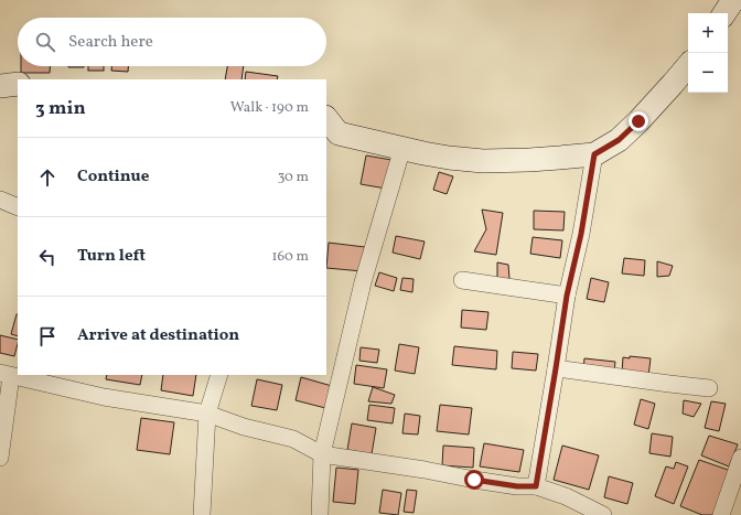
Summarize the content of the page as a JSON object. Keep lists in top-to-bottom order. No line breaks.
{"page":{"map_buttons":["+","−"],"search":"Search here","heading":["3 min","Walk · 190 m"],"list":[["Continue","30 m"],["Turn left","160 m"],"Arrive at destination"]}}
